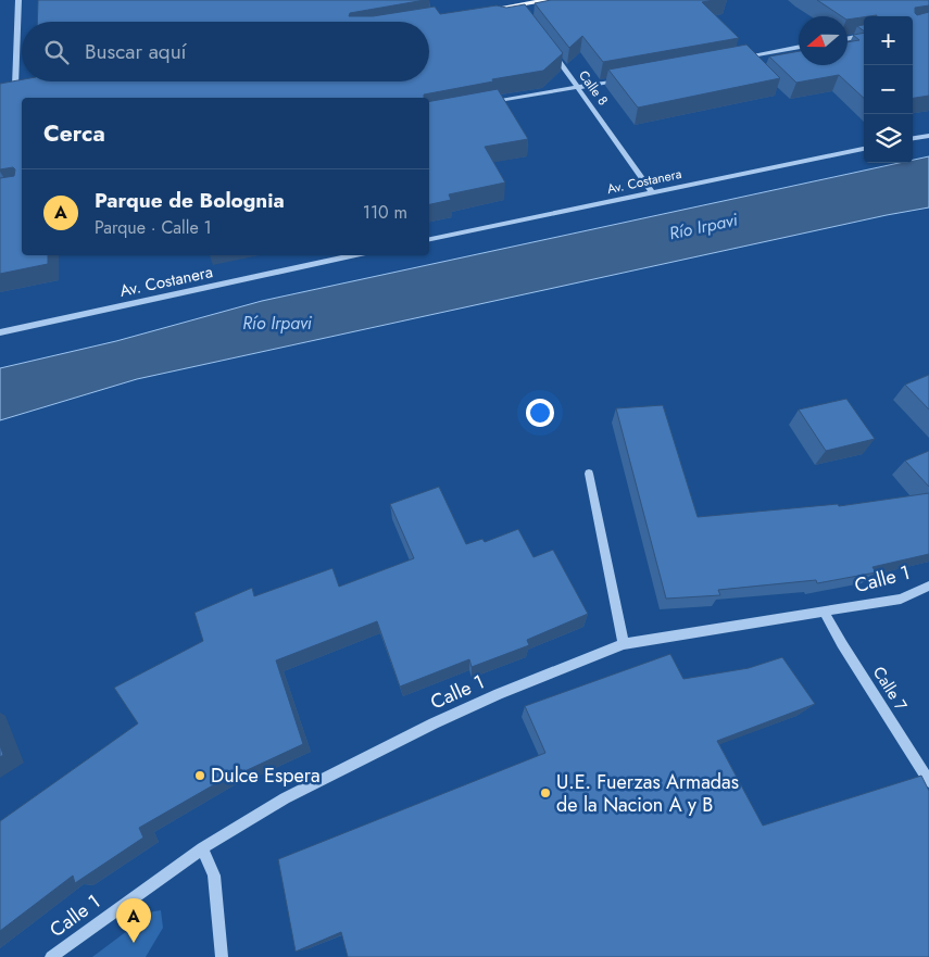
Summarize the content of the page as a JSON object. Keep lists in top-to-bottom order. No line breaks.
{"streets":{"street":["Calle 8","Av. Costanera","Calle 1","Calle 7"]},"crossings":[["Calle 8","Av. Costanera"],["Calle 1","Calle 7"]],"water":["Río Irpavi"],"places":["Dulce Espera","U.E. Fuerzas Armadas de la Nacion A y B"],"north":"left","page":{"map_buttons":["+","−"],"search":"Buscar aquí","heading":"Cerca","list":[{"mark":"A","name":"Parque de Bolognia","note":"Parque · Calle 1","value":"110 m"}],"pins":"A"}}
